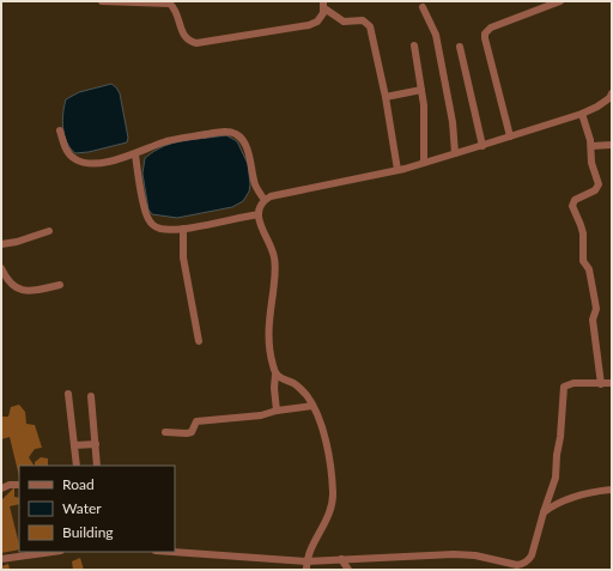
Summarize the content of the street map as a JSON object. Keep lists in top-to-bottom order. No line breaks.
{"legend":["Road","Water","Building"]}
